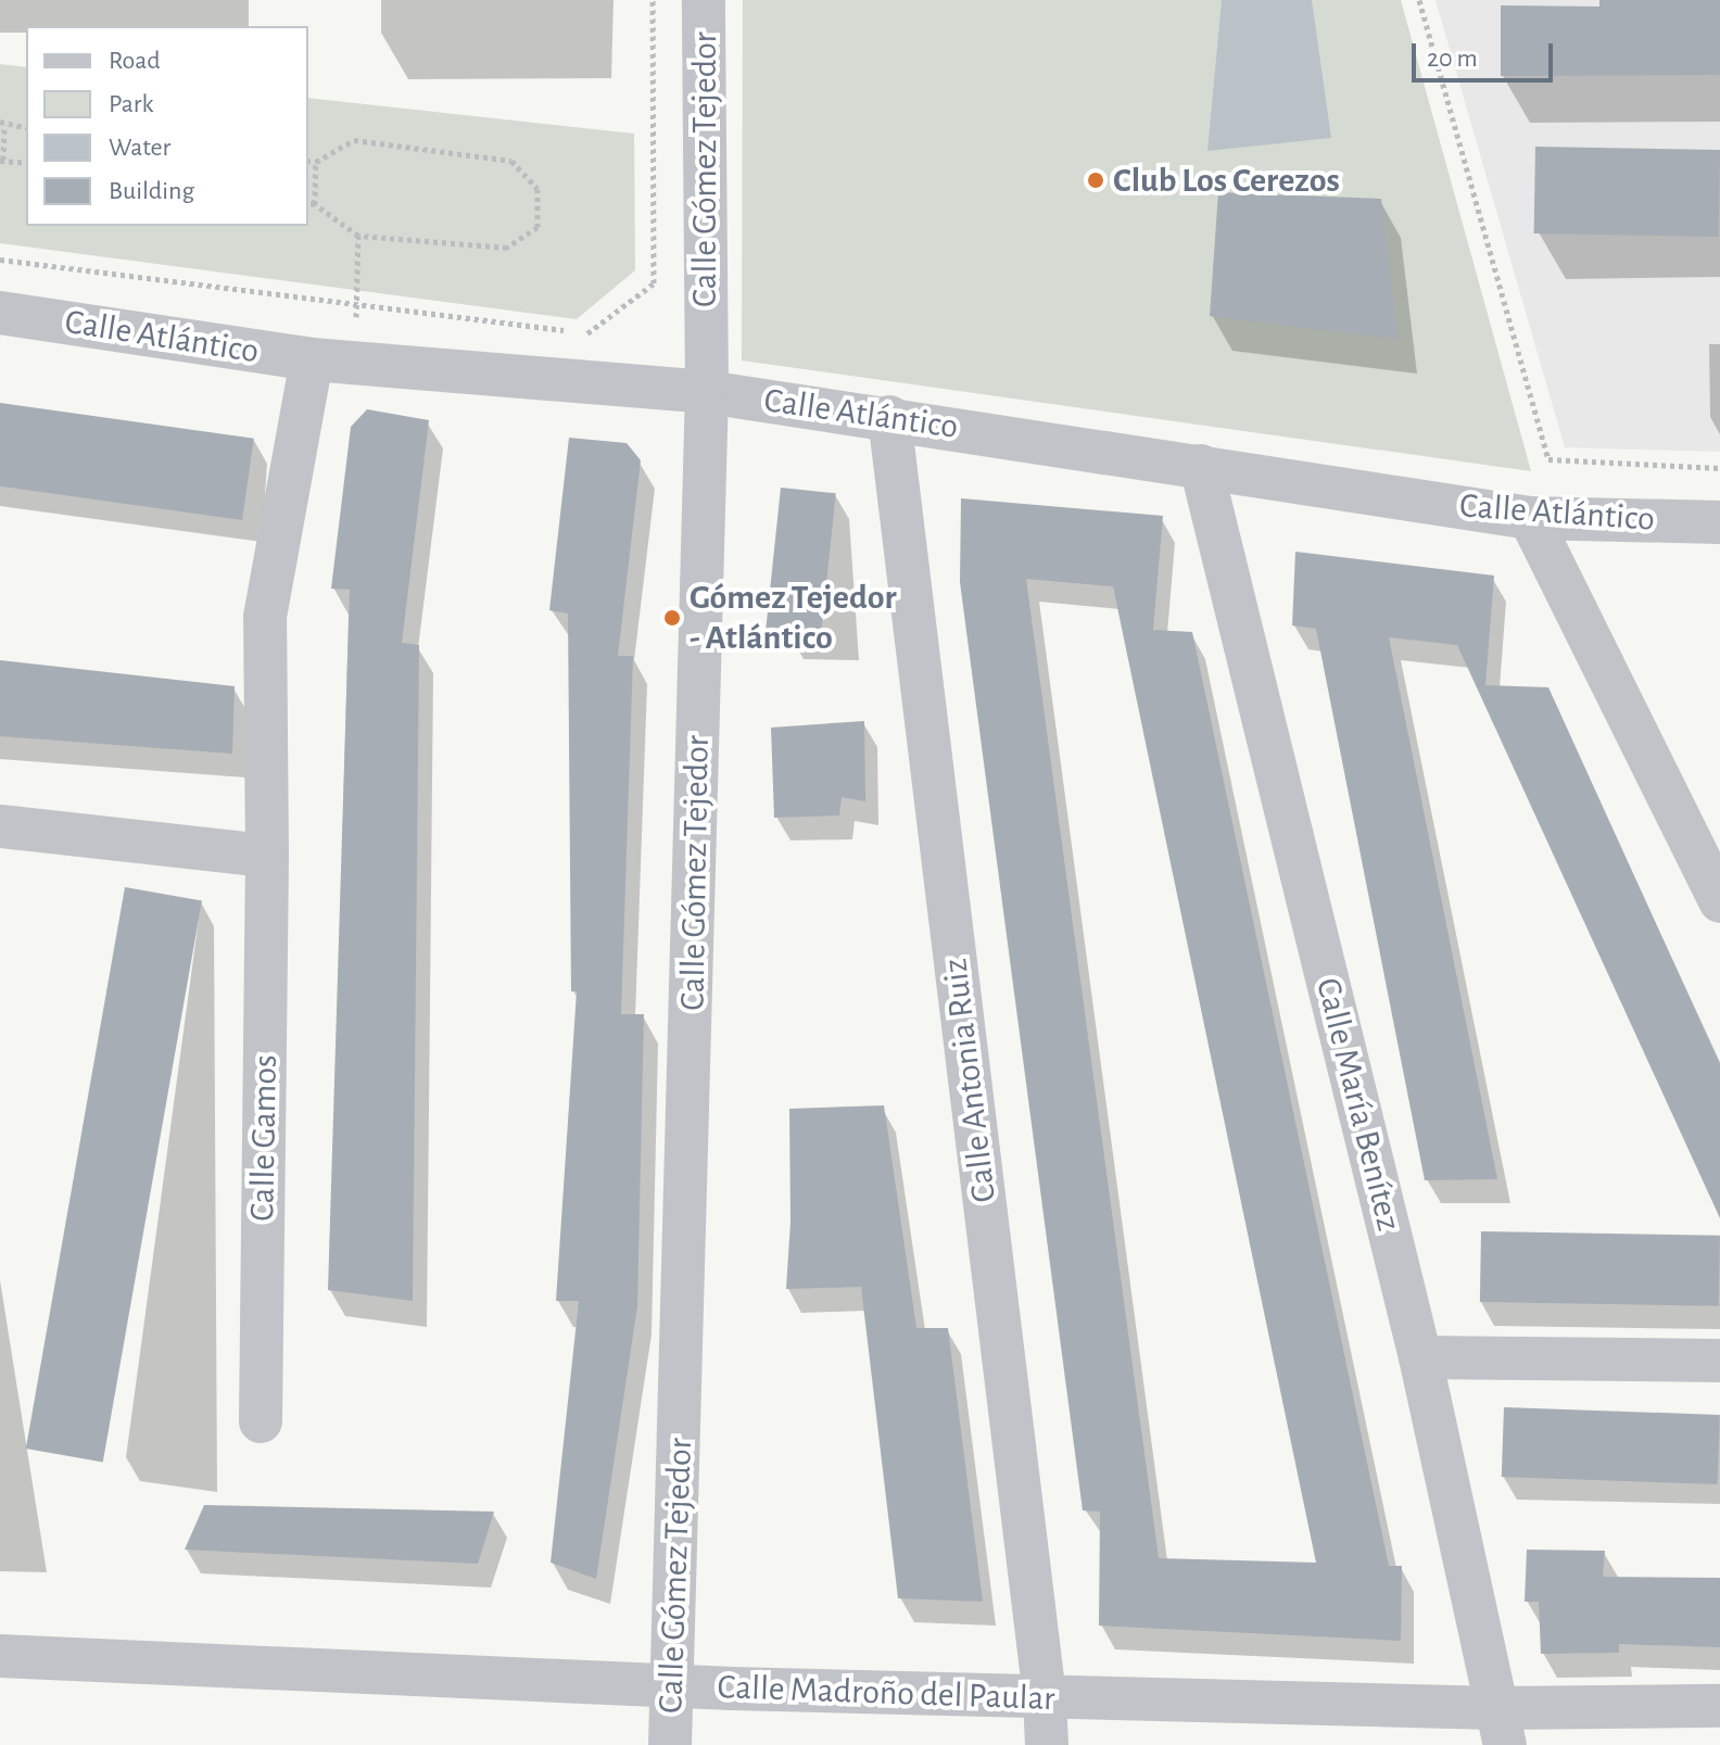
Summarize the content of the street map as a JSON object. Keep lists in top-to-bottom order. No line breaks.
{"streets":{"street":["Calle Gómez Tejedor","Calle Atlántico","Calle Antonia Ruiz","Calle María Benítez","Calle Gamos","Calle Madroño del Paular"]},"crossings":[["Calle Gómez Tejedor","Calle Atlántico"],["Calle Gómez Tejedor","Calle Madroño del Paular"],["Calle Atlántico","Calle Antonia Ruiz"],["Calle Atlántico","Calle María Benítez"],["Calle Atlántico","Calle Gamos"],["Calle Antonia Ruiz","Calle Madroño del Paular"],["Calle María Benítez","Calle Madroño del Paular"]],"places":["Club Los Cerezos","Gómez Tejedor - Atlántico"],"legend":["Road","Park","Water","Building"],"scale_bar":"20 m"}
